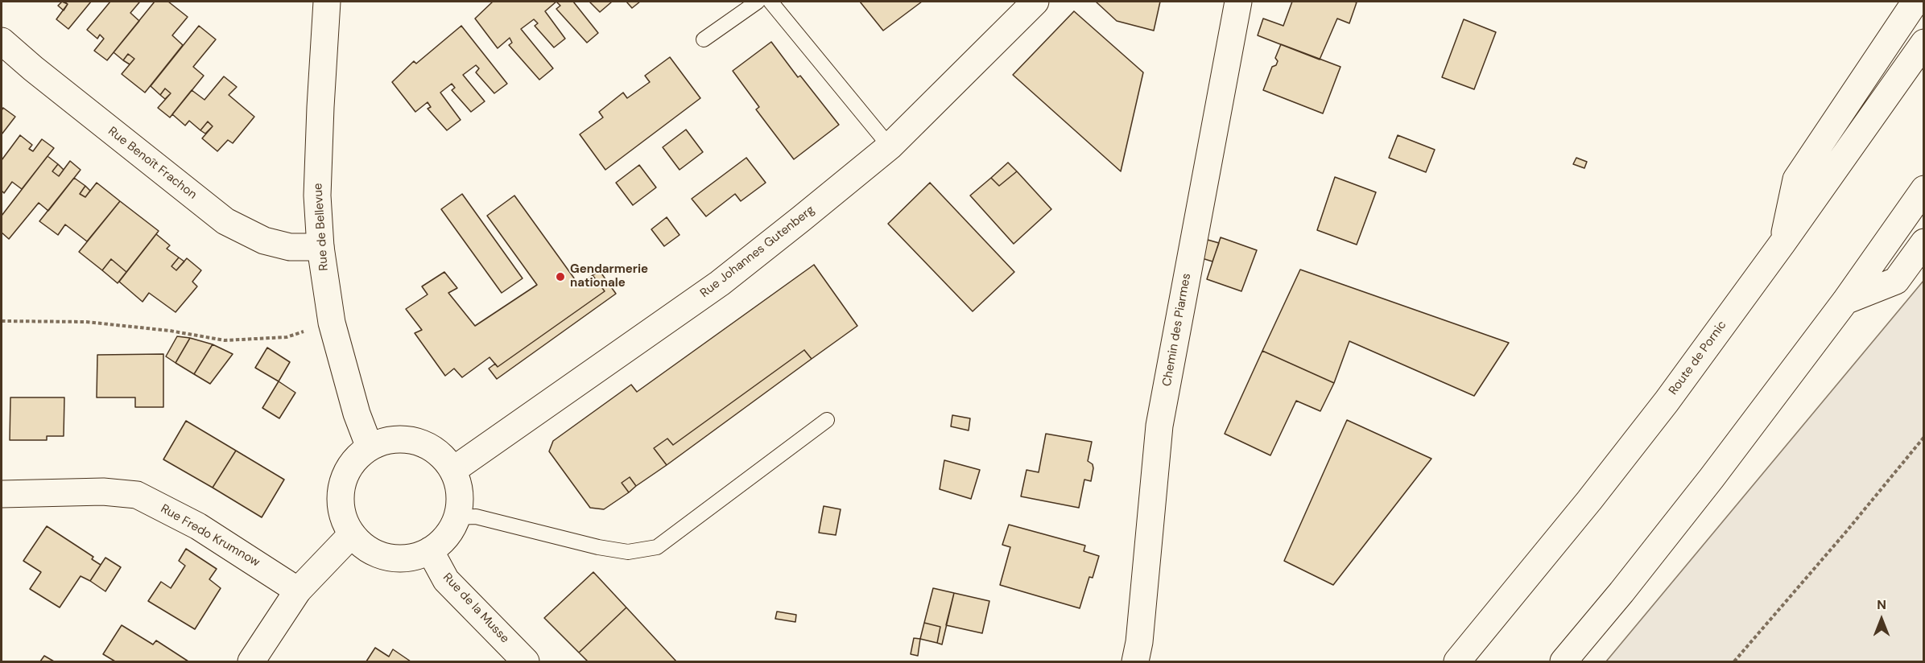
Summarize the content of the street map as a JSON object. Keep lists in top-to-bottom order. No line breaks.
{"streets":{"main road":["Rue Benoît Frachon","Rue de Bellevue","Rue Johannes Gutenberg","Chemin des Piarmes","Route de Pornic","Rue Fredo Krumnow","Rue de la Musse"]},"crossings":[["Rue Benoît Frachon","Rue de Bellevue"],["Rue de Bellevue","Rue Johannes Gutenberg"],["Rue de Bellevue","Rue de la Musse"],["Rue Johannes Gutenberg","Rue de la Musse"]],"places":["Gendarmerie nationale"],"north":"top"}
